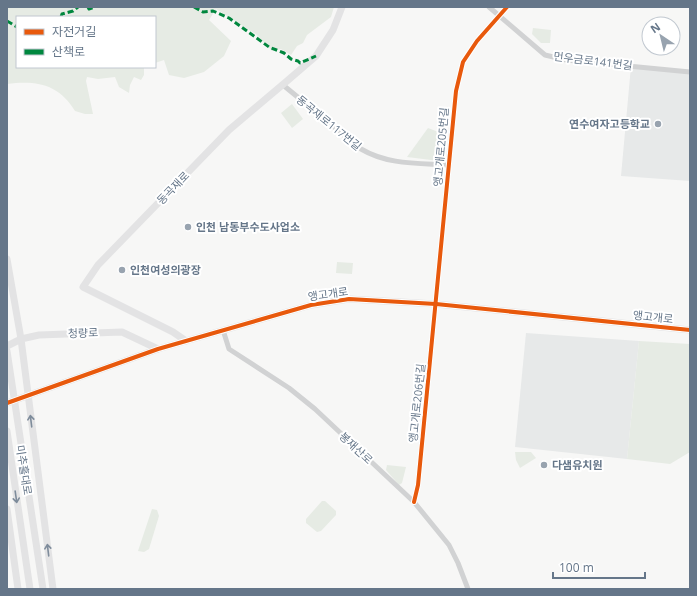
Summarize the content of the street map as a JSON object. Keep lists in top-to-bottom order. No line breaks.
{"streets":{"street":["먼우금로141번길","동곡재로117번길","앵고개로205번길","동곡재로","앵고개로","청량로","앵고개로206번길","봉재산로","미추홀대로"]},"crossings":[["먼우금로141번길","앵고개로205번길"],["동곡재로117번길","앵고개로205번길"],["동곡재로117번길","동곡재로"],["앵고개로205번길","앵고개로"],["앵고개로205번길","앵고개로206번길"],["동곡재로","앵고개로"],["앵고개로","청량로"],["앵고개로","앵고개로206번길"],["앵고개로","봉재산로"],["앵고개로206번길","봉재산로"]],"places":["연수여자고등학교","인천 남동부수도사업소","인천여성의광장","다샘유치원"],"legend":["자전거길","산책로"],"scale_bar":"100 m","north":"top left"}
